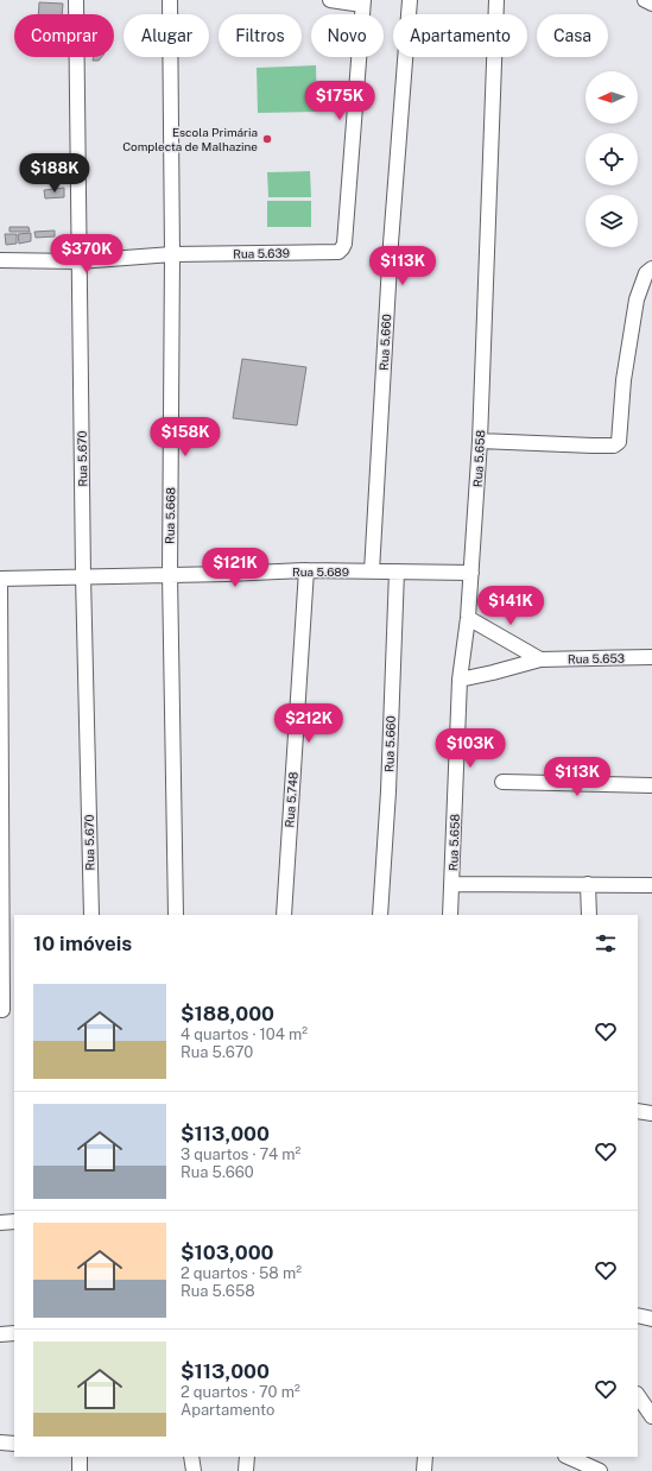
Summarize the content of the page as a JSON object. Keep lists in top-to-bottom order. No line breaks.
{"streets":{"street":["Rua 5.639","Rua 5.660","Rua 5.670","Rua 5.658","Rua 5.668","Rua 5.689","Rua 5.653","Rua 5.748"]},"crossings":[["Rua 5.639","Rua 5.668"],["Rua 5.660","Rua 5.689"],["Rua 5.670","Rua 5.689"],["Rua 5.658","Rua 5.689"],["Rua 5.658","Rua 5.653"],["Rua 5.668","Rua 5.689"],["Rua 5.689","Rua 5.748"]],"places":["Escola Primária Complecta de Malhazine"],"north":"left","page":{"chip":["Comprar","Alugar","Filtros","Novo","Apartamento","Casa"],"price":["$175K","$188K","$370K","$113K","$158K","$121K","$141K","$212K","$103K","$113K"],"heading":"10 imóveis","list":[{"name":"$188,000","note":"4 quartos · 104 m² · Rua 5.670"},{"name":"$113,000","note":"3 quartos · 74 m² · Rua 5.660"},{"name":"$103,000","note":"2 quartos · 58 m² · Rua 5.658"},{"name":"$113,000","note":"2 quartos · 70 m² · Apartamento"}]}}
